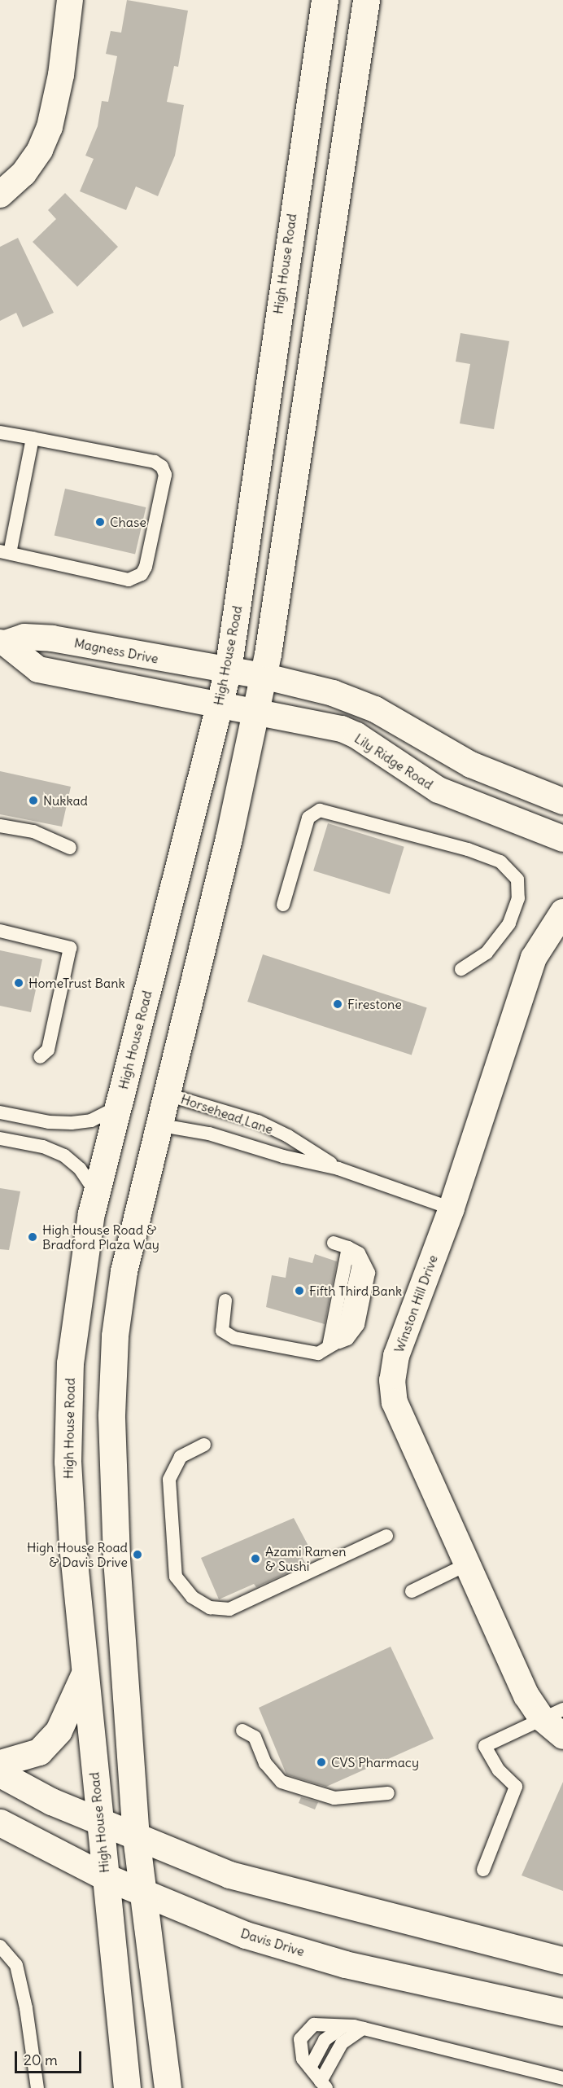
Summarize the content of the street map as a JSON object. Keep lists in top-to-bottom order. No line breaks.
{"streets":{"main road":["High House Road","Davis Drive"],"street":["Magness Drive","Lily Ridge Road","Winston Hill Drive"],"lane":["Horsehead Lane"]},"crossings":[["High House Road","Magness Drive"],["High House Road","Lily Ridge Road"],["High House Road","Davis Drive"],["Magness Drive","Lily Ridge Road"],["Horsehead Lane","Winston Hill Drive"]],"places":["Chase","Nukkad","HomeTrust Bank","Firestone","High House Road & Bradford Plaza Way","Fifth Third Bank","High House Road & Davis Drive","Azami Ramen & Sushi","CVS Pharmacy"],"scale_bar":"20 m"}
